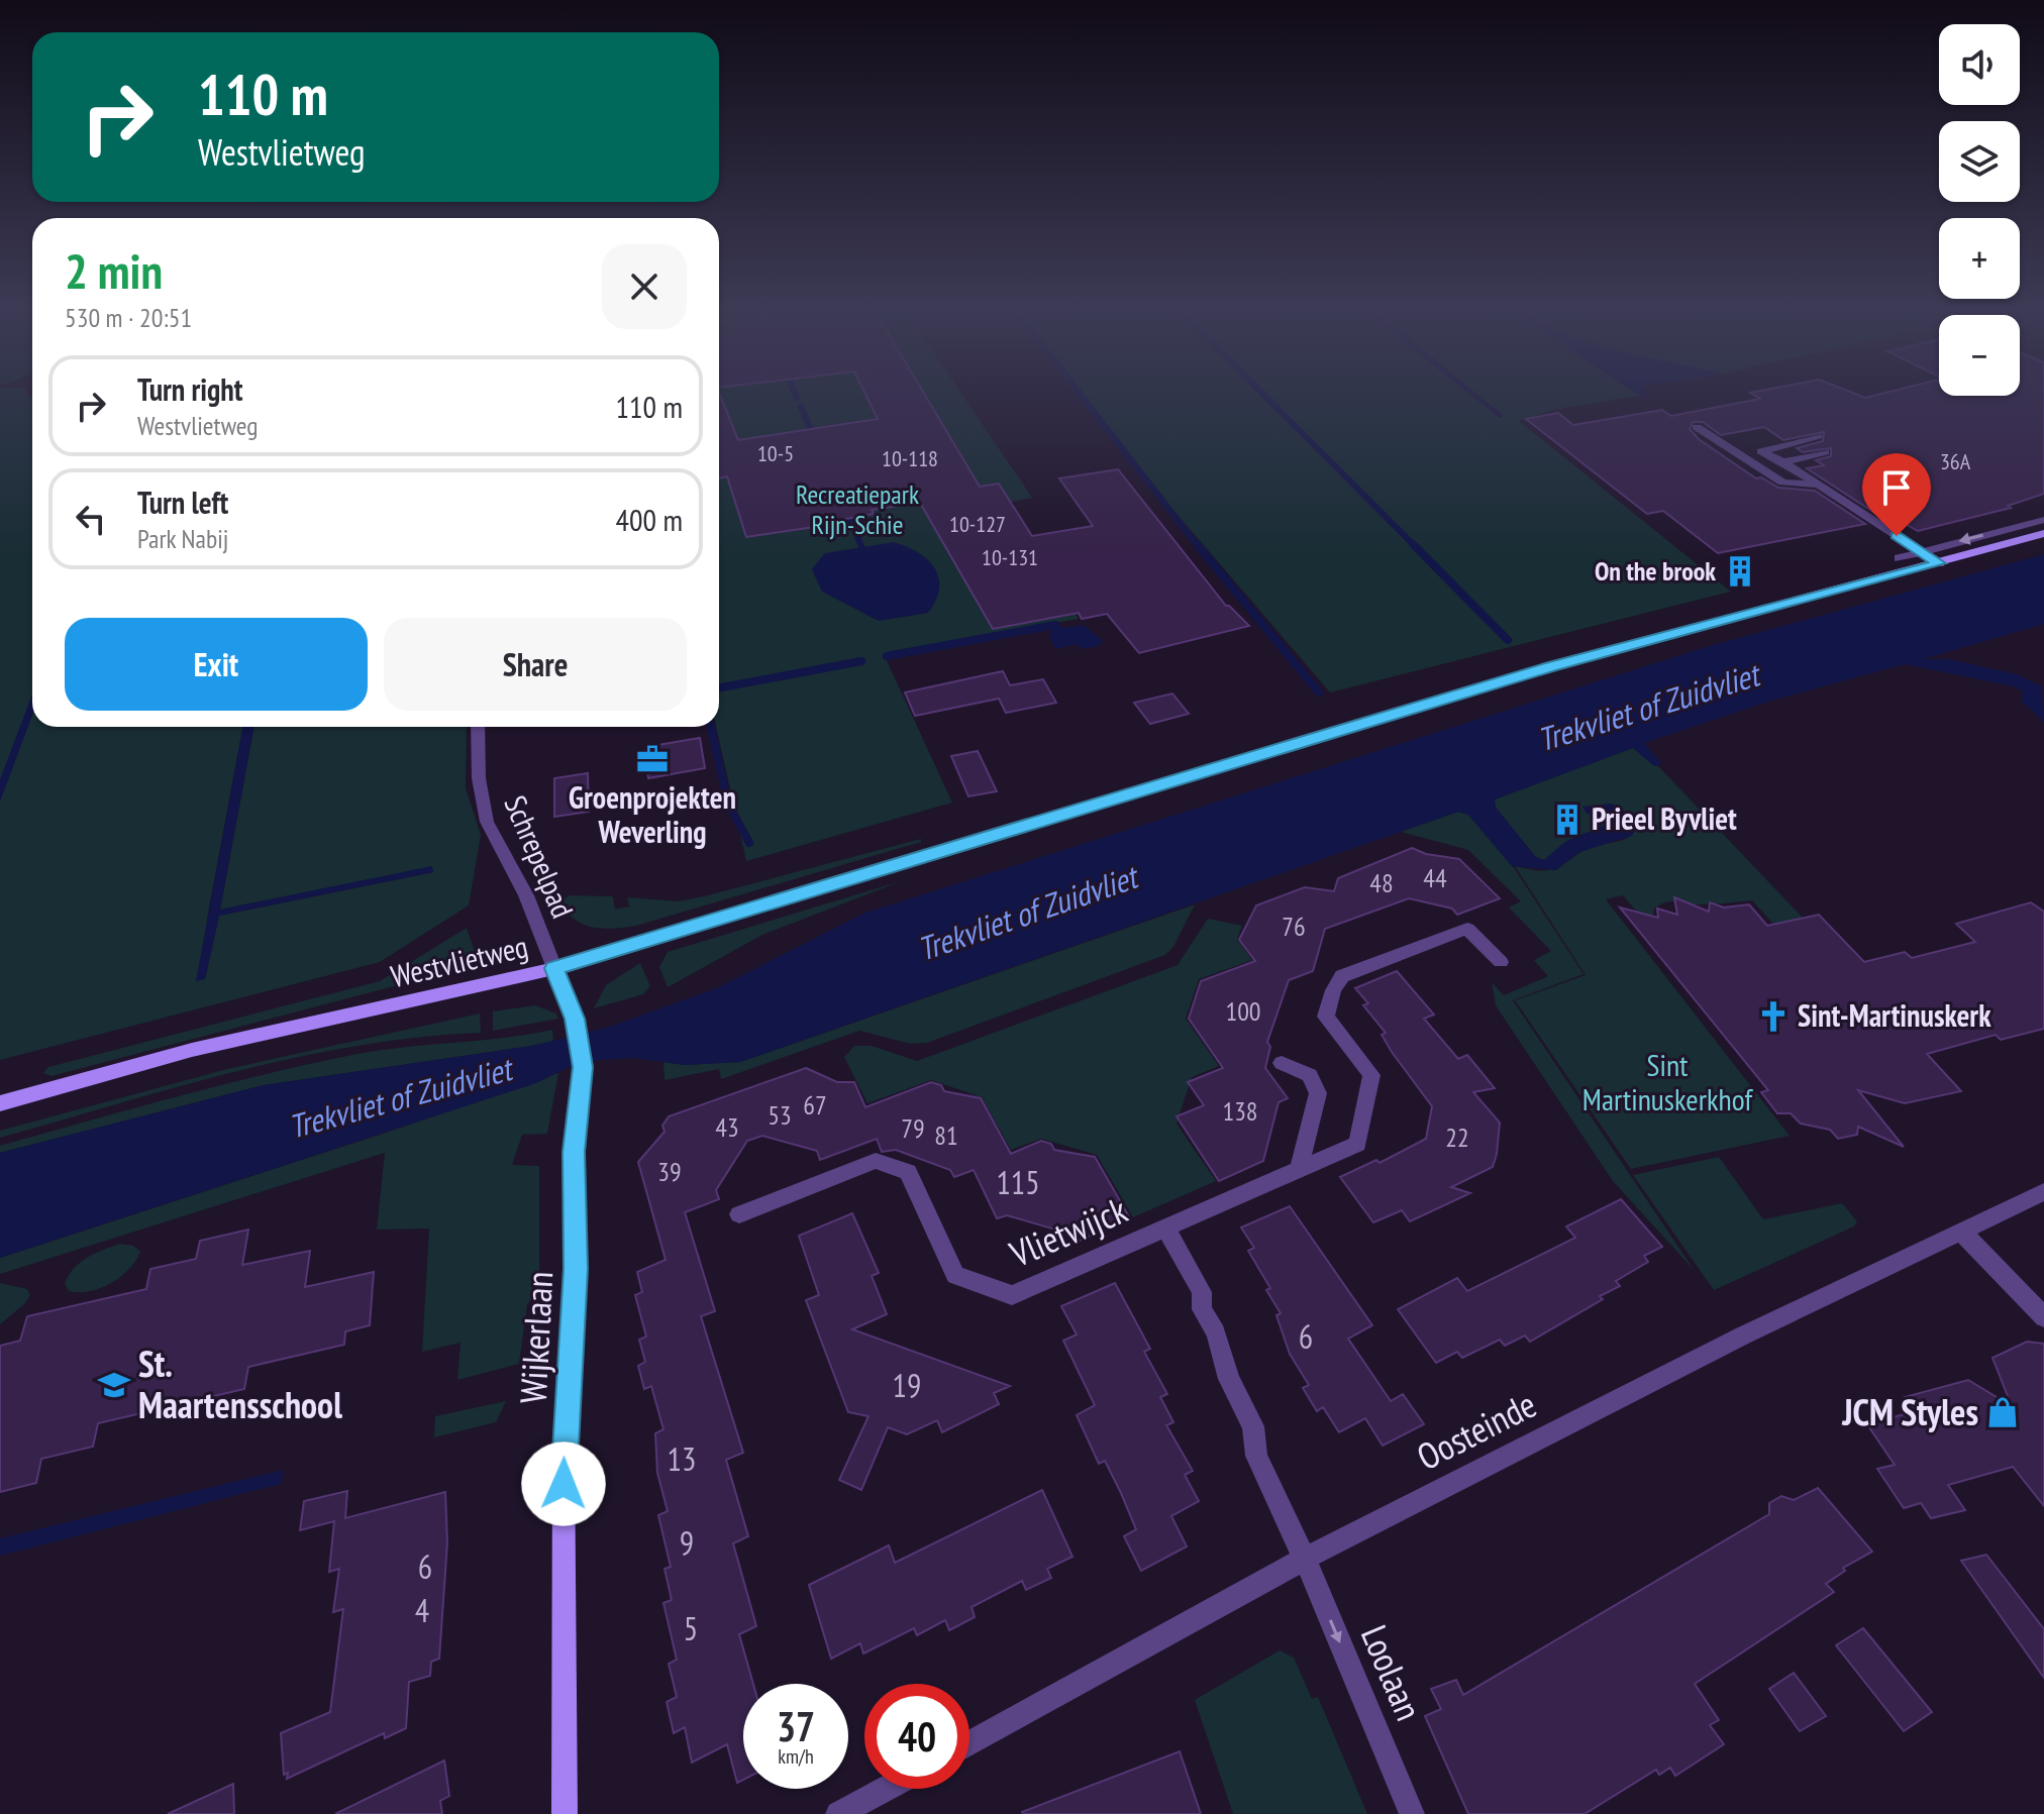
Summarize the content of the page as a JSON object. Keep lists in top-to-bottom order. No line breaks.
{"streets":{"street":["Schrepelpad","Westvlietweg","Vlietwijck","Wijkerlaan","Oosteinde","Loolaan"]},"crossings":[["Schrepelpad","Westvlietweg"],["Schrepelpad","Wijkerlaan"],["Westvlietweg","Wijkerlaan"],["Vlietwijck","Oosteinde"],["Vlietwijck","Loolaan"],["Oosteinde","Loolaan"]],"one_way":["Loolaan"],"water":["Trekvliet of Zuidvliet"],"parks":["Recreatiepark Rijn-Schie","Sint Martinuskerkhof"],"places":{"building":["On the brook","Prieel Byvliet"],"office":["Groenprojekten Weverling"],"church":["Sint-Martinuskerk"],"school or university":["St. Maartensschool"],"shop":["JCM Styles"]},"house_numbers":["10-5","10-118","36A","10-127","10-131","44","48","76","100","67","138","53","43","79","81","22","39","115","6","19","13","9","6","4","5"],"page":{"map_buttons":["+","−"],"turn":["110 m","Westvlietweg"],"heading":["2 min","530 m · 20:51"],"list":[{"name":"Turn right","note":"Westvlietweg","value":"110 m"},{"name":"Turn left","note":"Park Nabij","value":"400 m"}],"buttons":["Exit","Share"],"speed":"37 km/h","limit":"40"}}
